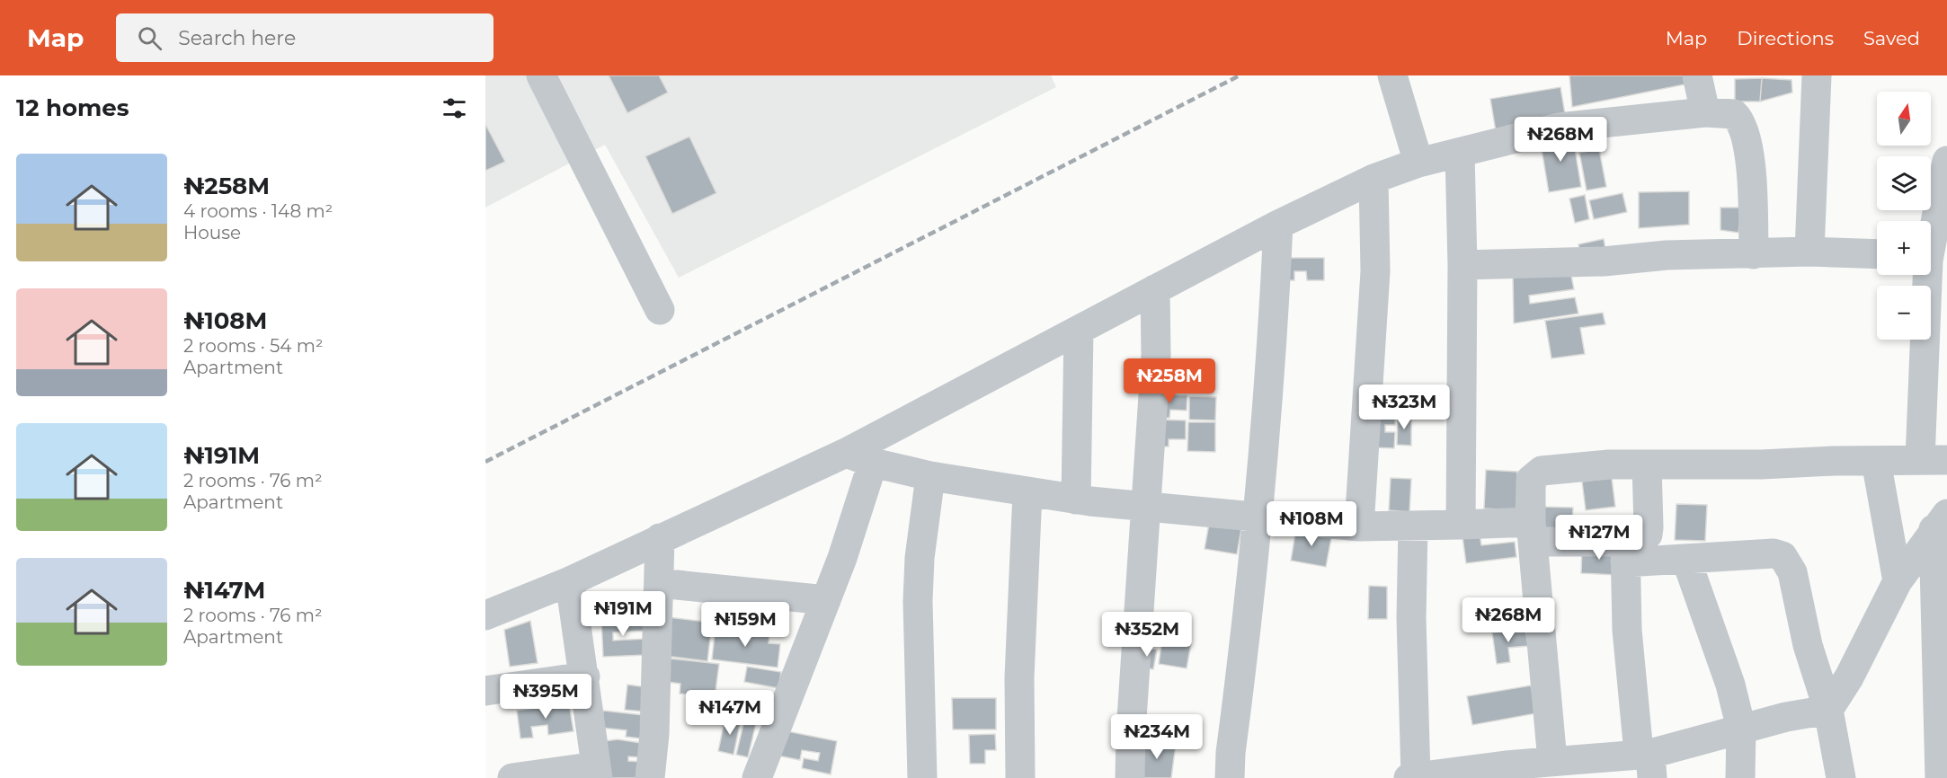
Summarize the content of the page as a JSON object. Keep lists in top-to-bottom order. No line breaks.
{"north":"top","page":{"header":"Map","search":"Search here","nav":["Map","Directions","Saved"],"heading":"12 homes","map_buttons":["+","−"],"price":["₦268M","₦258M","₦323M","₦108M","₦127M","₦191M","₦268M","₦159M","₦352M","₦395M","₦147M","₦234M"],"list":[{"name":"₦258M","note":"4 rooms · 148 m² · House"},{"name":"₦108M","note":"2 rooms · 54 m² · Apartment"},{"name":"₦191M","note":"2 rooms · 76 m² · Apartment"},{"name":"₦147M","note":"2 rooms · 76 m² · Apartment"}]}}
